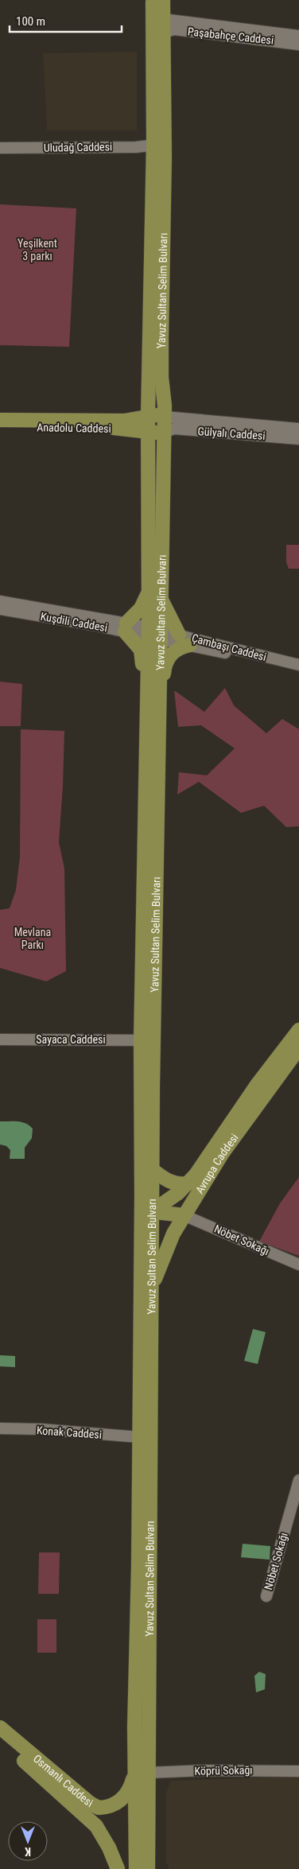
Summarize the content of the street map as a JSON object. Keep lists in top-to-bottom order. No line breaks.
{"streets":{"main road":["Yavuz Sultan Selim Bulvarı","Anadolu Caddesi","Avrupa Caddesi","Osmanlı Caddesi"],"street":["Paşabahçe Caddesi","Uludağ Caddesi","Gülyalı Caddesi","Kuşdili Caddesi","Çambaşı Caddesi","Sayaca Caddesi","Nöbet Sokağı","Konak Caddesi","Köprü Sokağı"]},"crossings":[["Paşabahçe Caddesi","Yavuz Sultan Selim Bulvarı"],["Uludağ Caddesi","Yavuz Sultan Selim Bulvarı"],["Yavuz Sultan Selim Bulvarı","Anadolu Caddesi"],["Yavuz Sultan Selim Bulvarı","Gülyalı Caddesi"],["Yavuz Sultan Selim Bulvarı","Kuşdili Caddesi"],["Yavuz Sultan Selim Bulvarı","Çambaşı Caddesi"],["Yavuz Sultan Selim Bulvarı","Sayaca Caddesi"],["Yavuz Sultan Selim Bulvarı","Avrupa Caddesi"],["Yavuz Sultan Selim Bulvarı","Konak Caddesi"],["Yavuz Sultan Selim Bulvarı","Köprü Sokağı"],["Yavuz Sultan Selim Bulvarı","Osmanlı Caddesi"],["Anadolu Caddesi","Gülyalı Caddesi"],["Kuşdili Caddesi","Çambaşı Caddesi"],["Avrupa Caddesi","Nöbet Sokağı"],["Köprü Sokağı","Osmanlı Caddesi"]],"parks":["Yeşilkent 3 parkı","Mevlana Parkı"],"scale_bar":"100 m","north":"bottom"}
